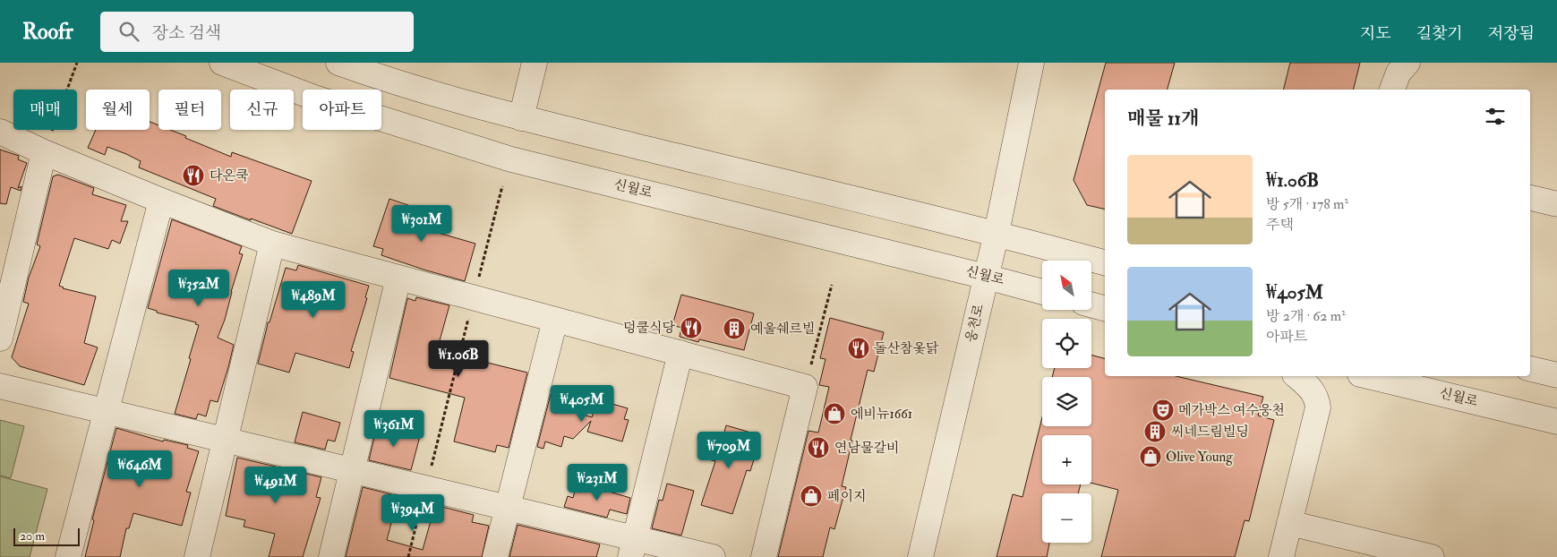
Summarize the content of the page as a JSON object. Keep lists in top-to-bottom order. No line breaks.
{"streets":{"street":["신월로","웅천로"]},"crossings":[["신월로","웅천로"]],"places":{"restaurant":["다온쿡","덩쿨식당","돌산참옻닭","연남물갈비"],"building":["예울쉐르빌","씨네드림빌딩"],"theatre":["메가박스 여수웅천"],"shop":["에비뉴1661","Olive Young","페이지"]},"scale_bar":"20 m","north":"top left","page":{"header":"Roofr","search":"장소 검색","nav":["지도","길찾기","저장됨"],"chip":["매매","월세","필터","신규","아파트"],"heading":"매물 11개","list":[{"name":"₩1.06B","note":"방 5개 · 178 m² · 주택"},{"name":"₩405M","note":"방 2개 · 62 m² · 아파트"}],"price":["₩301M","₩352M","₩489M","₩1.06B","₩405M","₩361M","₩709M","₩646M","₩231M","₩491M","₩394M"],"map_buttons":["+","−"],"scale":"20 m"}}
